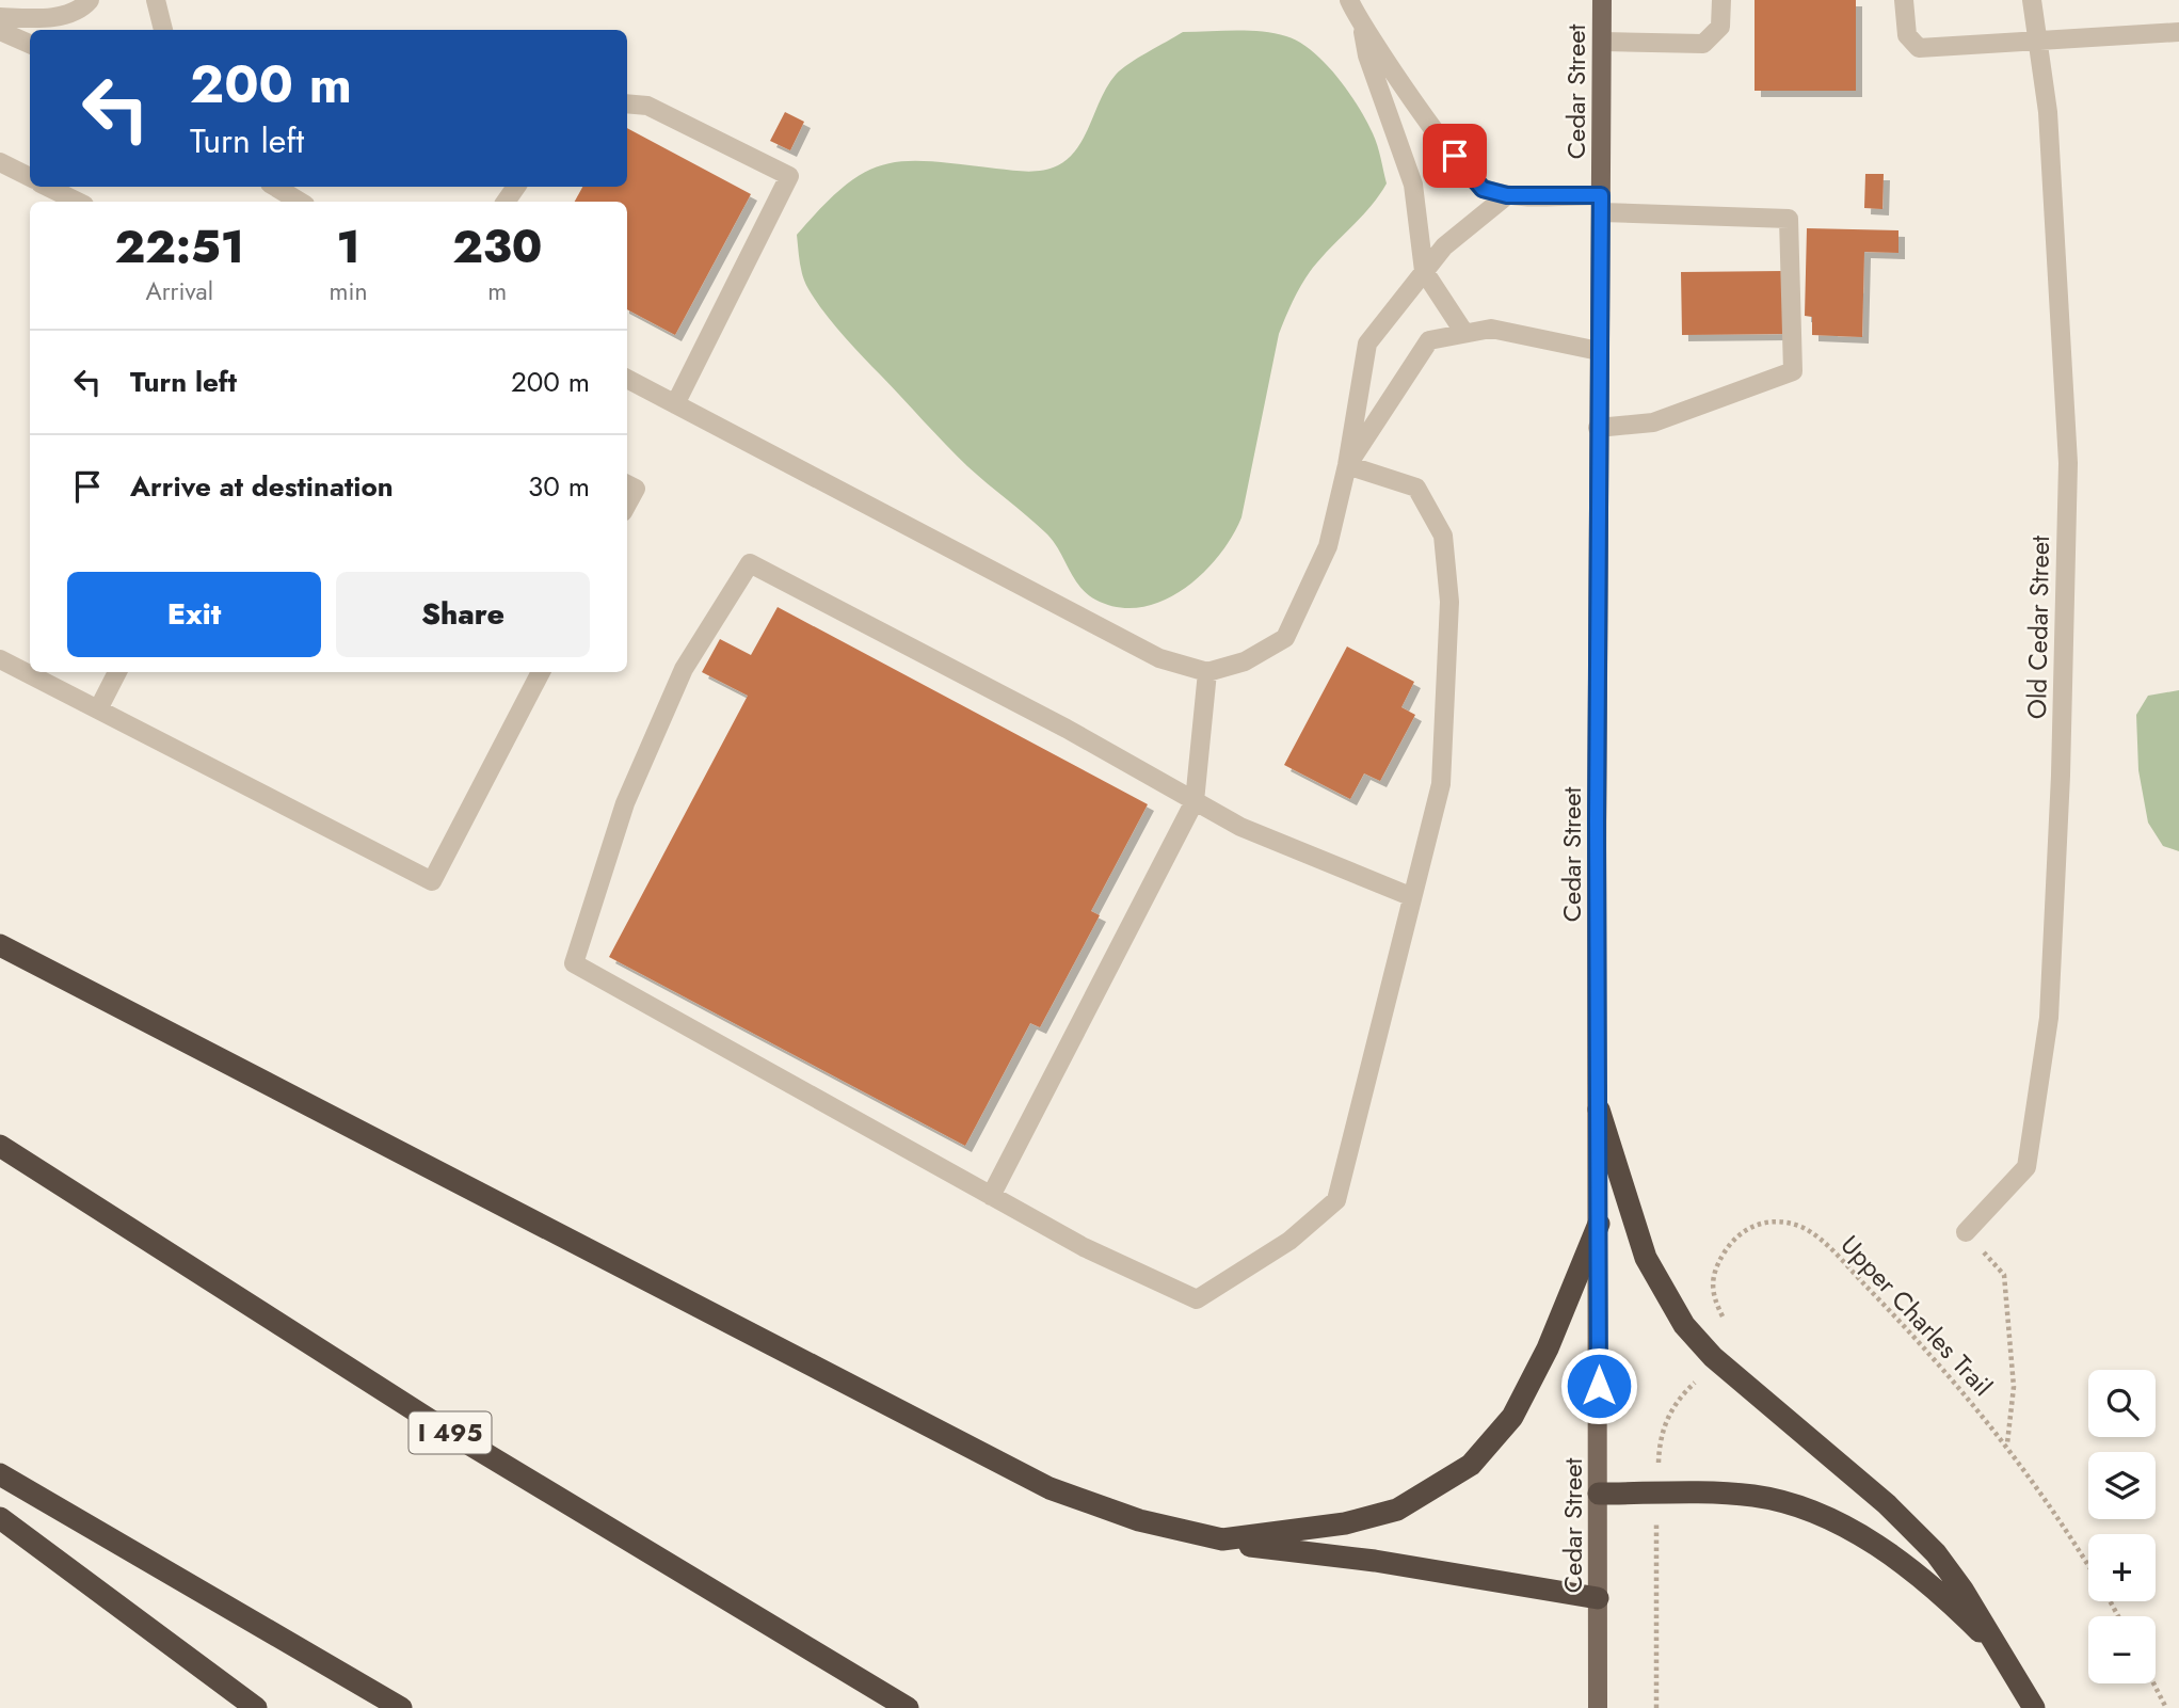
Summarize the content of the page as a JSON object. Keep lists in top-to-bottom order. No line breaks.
{"streets":{"highway":["I 495"],"main road":["Cedar Street"],"street":["Old Cedar Street"],"path":["Upper Charles Trail"]},"page":{"turn":["200 m","Turn left"],"eta":["22:51","Arrival","1","min","230","m"],"list":[{"name":"Turn left","value":"200 m"},{"name":"Arrive at destination","value":"30 m"}],"buttons":["Exit","Share"],"map_buttons":["+","−"]}}
